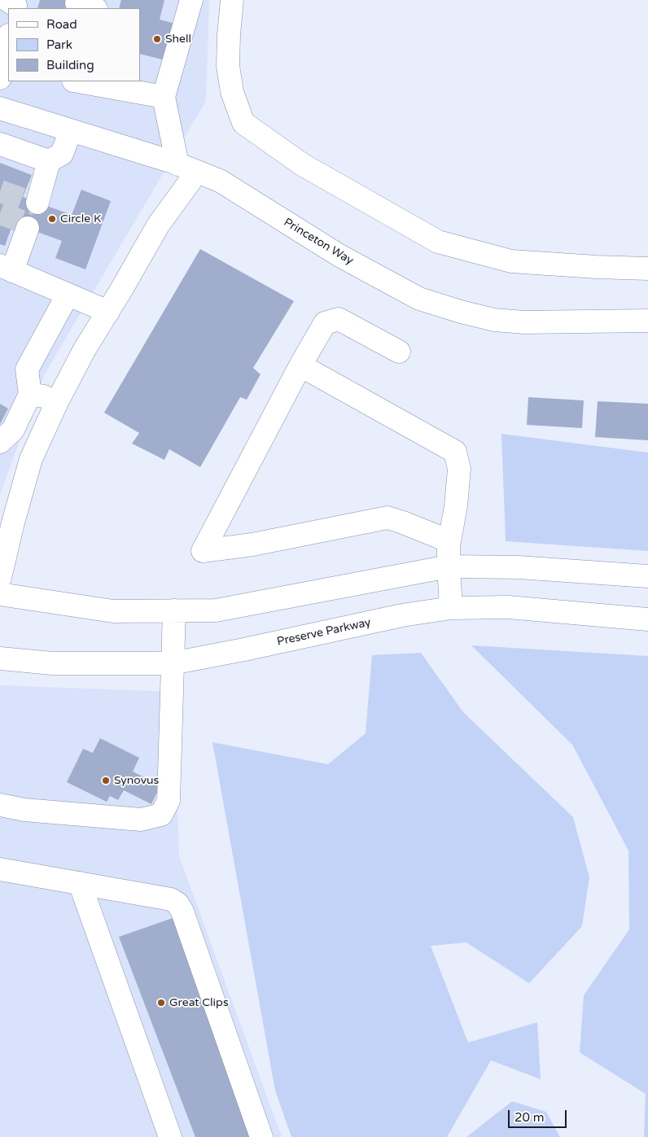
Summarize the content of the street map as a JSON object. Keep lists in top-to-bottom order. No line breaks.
{"streets":{"street":["Princeton Way","Preserve Parkway"]},"places":["Shell","Circle K","Synovus","Great Clips"],"legend":["Road","Park","Building"],"scale_bar":"20 m"}
